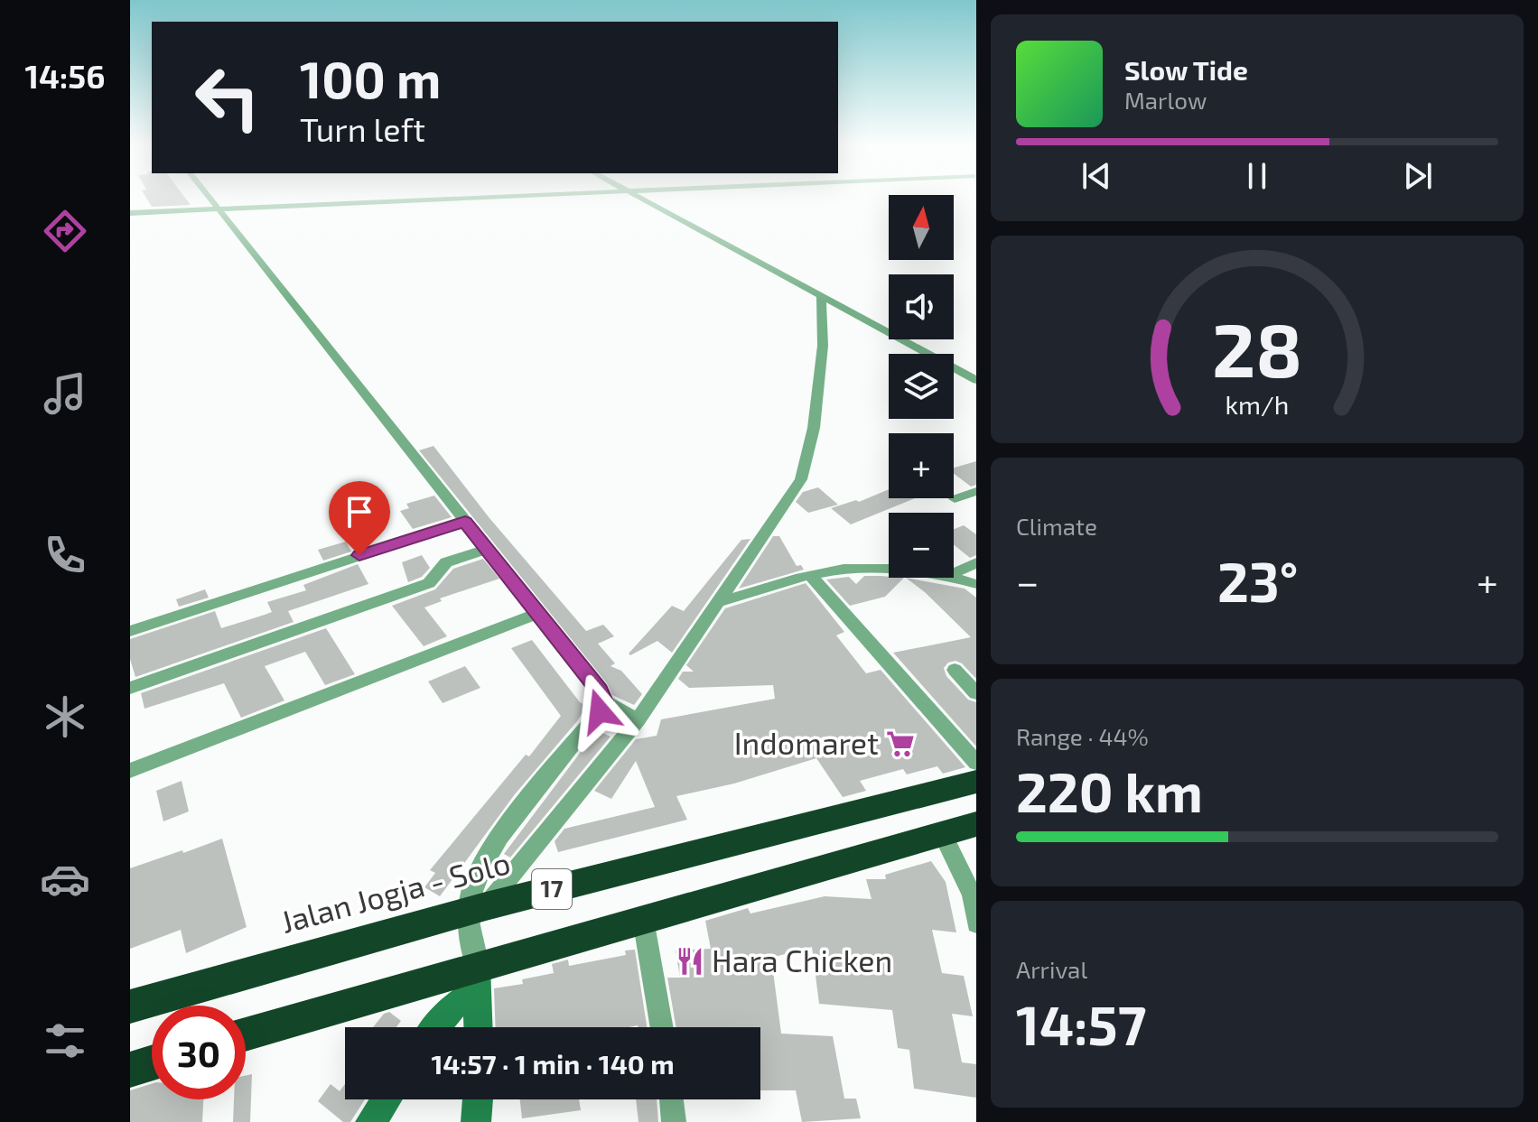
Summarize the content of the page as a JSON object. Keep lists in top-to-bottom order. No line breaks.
{"streets":{"highway":["17","Jalan Jogja - Solo"]},"places":{"supermarket":["Indomaret"],"restaurant":["Hara Chicken"]},"north":"top","page":{"tabs":"14:56","turn":["100 m","Turn left"],"song":["Slow Tide","Marlow"],"map_buttons":["+","−"],"tile":["Climate",["Range · 44%","220 km"],["Arrival","14:57"]],"heat":["−","23°","+"],"limit":"30","trip":"14:57 · 1 min · 140 m","gauge":["28","km/h"]}}
